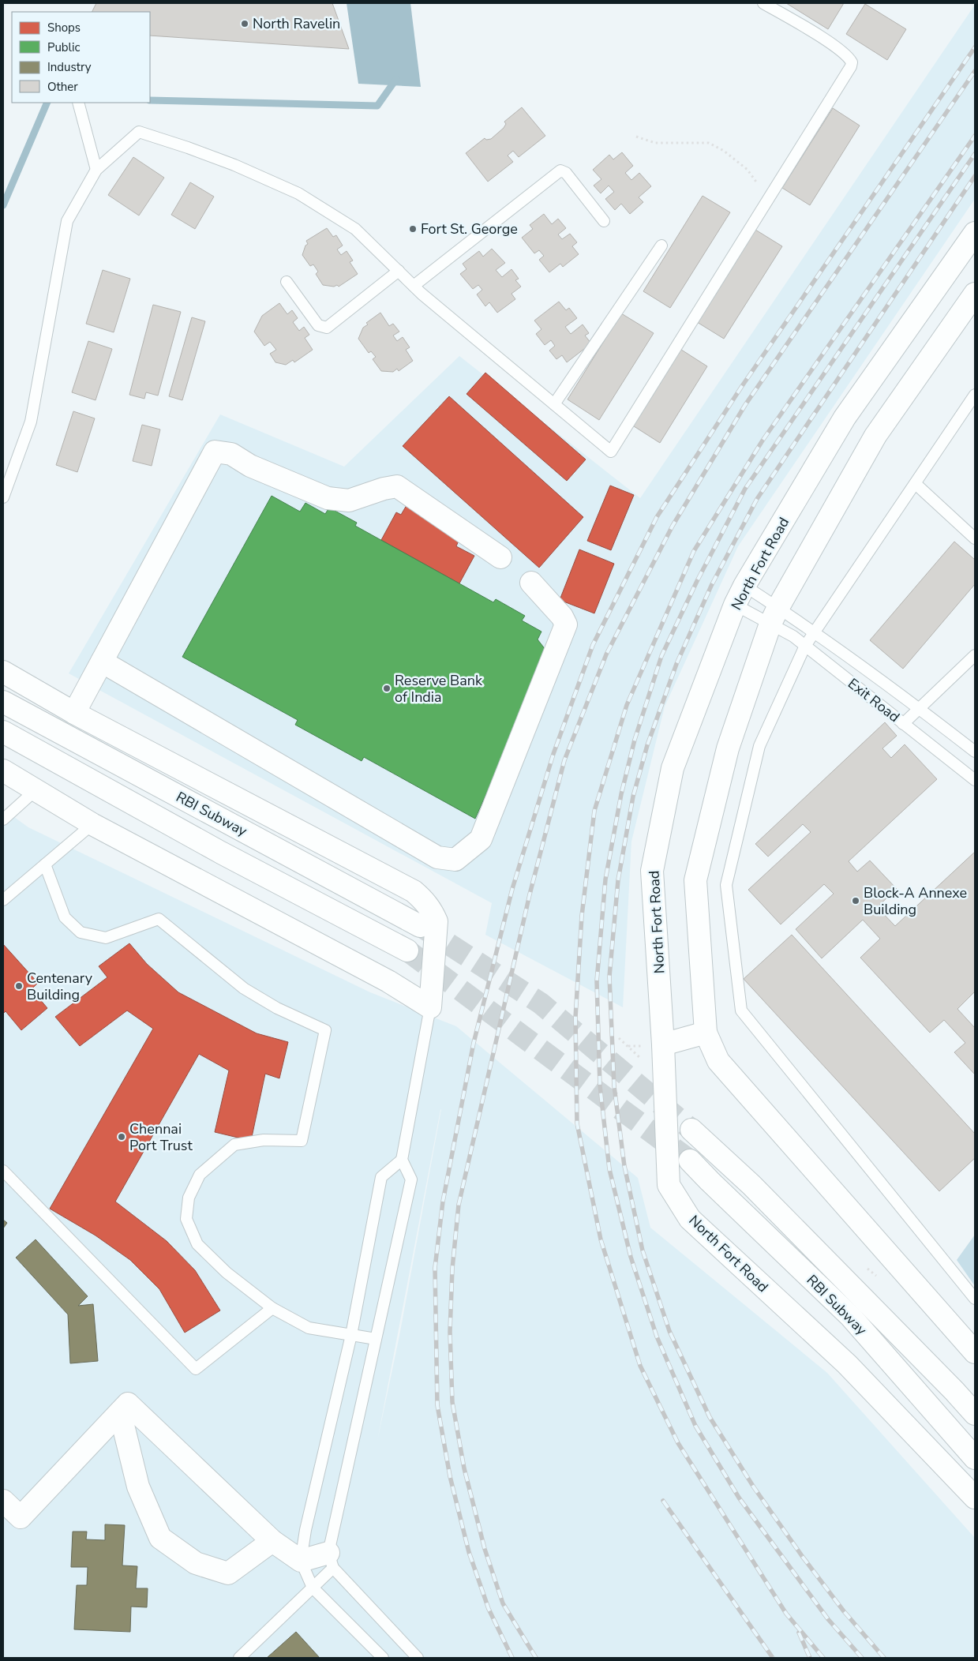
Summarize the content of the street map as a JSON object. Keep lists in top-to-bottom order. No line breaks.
{"streets":{"main road":["North Fort Road","RBI Subway"],"lane":["Exit Road"]},"places":["North Ravelin","Fort St. George","Reserve Bank of India","Block-A Annexe Building","Centenary Building","Chennai Port Trust"],"legend":["Shops","Public","Industry","Other"]}
